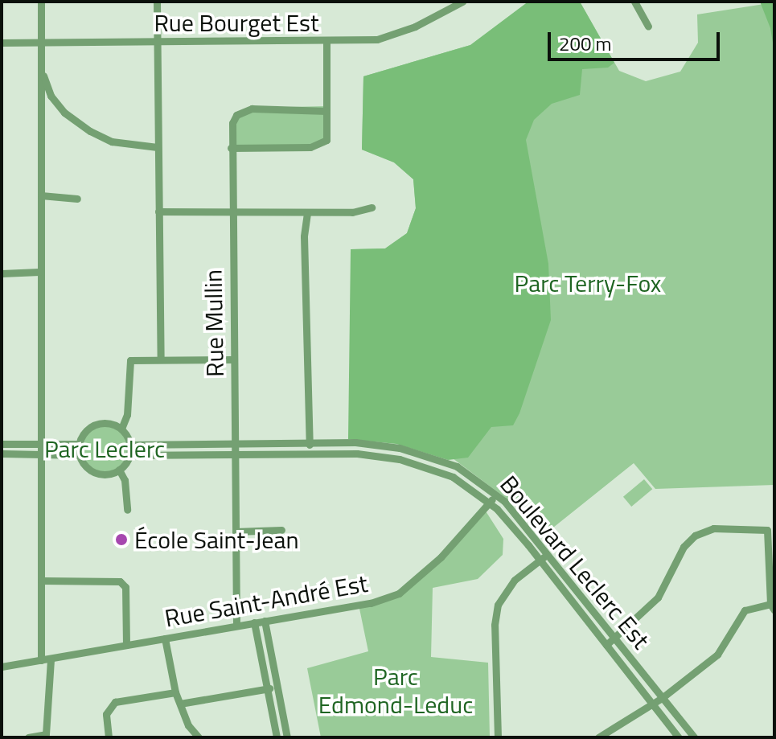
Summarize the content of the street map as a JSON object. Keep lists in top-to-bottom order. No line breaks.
{"streets":{"street":["Rue Bourget Est","Rue Mullin","Boulevard Leclerc Est","Rue Saint-André Est"]},"crossings":[["Rue Mullin","Boulevard Leclerc Est"],["Rue Mullin","Rue Saint-André Est"],["Boulevard Leclerc Est","Rue Saint-André Est"]],"parks":["Parc Terry-Fox","Parc Leclerc","Parc Edmond-Leduc"],"places":["École Saint-Jean"],"scale_bar":"200 m"}
